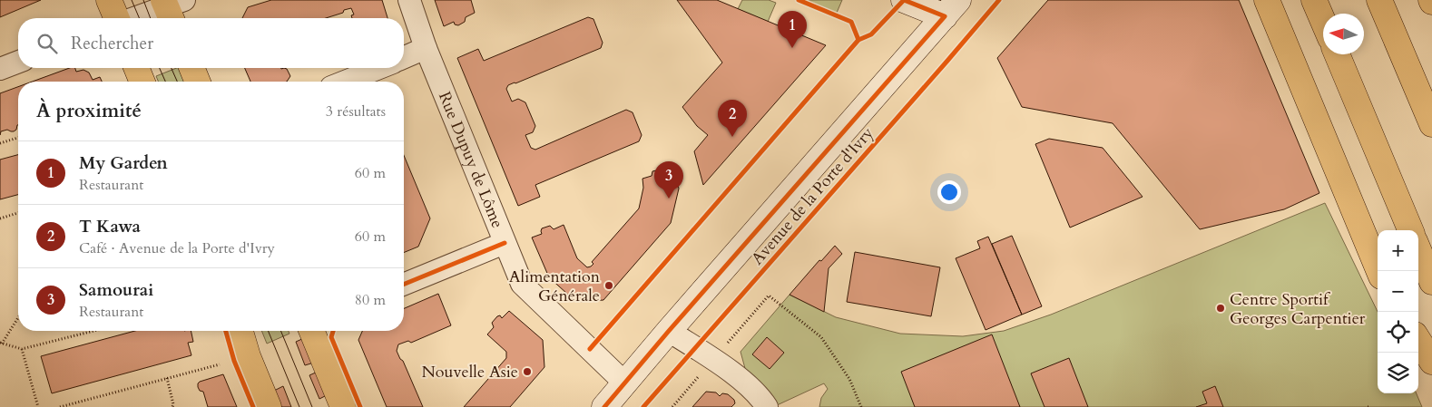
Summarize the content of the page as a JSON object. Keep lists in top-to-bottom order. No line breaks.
{"streets":{"main road":["Avenue de la Porte d'Ivry"],"street":["Rue Dupuy de Lôme"]},"crossings":[["Rue Dupuy de Lôme","Avenue de la Porte d'Ivry"]],"places":["Alimentation Générale","Centre Sportif Georges Carpentier","Nouvelle Asie"],"north":"left","page":{"pins":["1","2","3"],"search":"Rechercher","heading":["À proximité","3 résultats"],"list":[{"mark":"1","name":"My Garden","note":"Restaurant","value":"60 m"},{"mark":"2","name":"T Kawa","note":"Café · Avenue de la Porte d'Ivry","value":"60 m"},{"mark":"3","name":"Samourai","note":"Restaurant","value":"80 m"}],"map_buttons":["+","−"]}}
